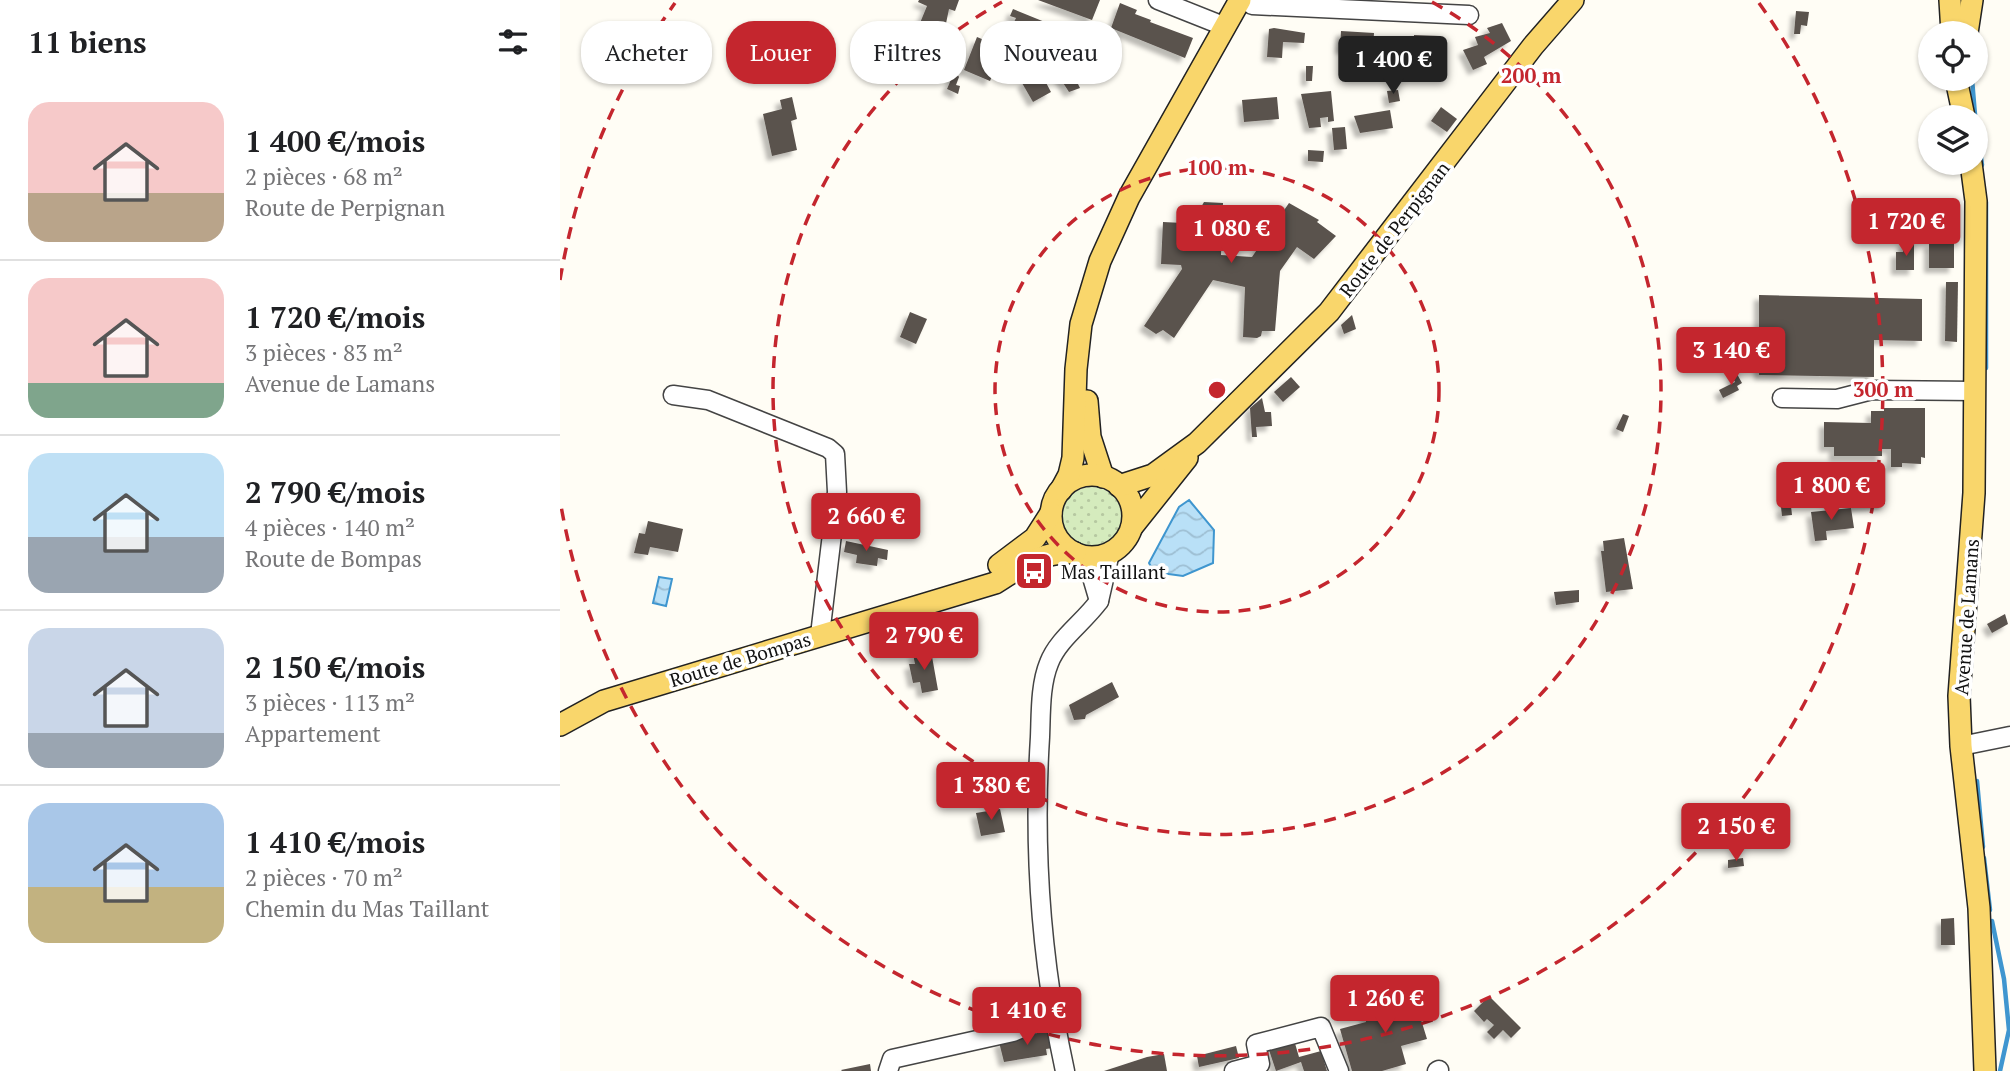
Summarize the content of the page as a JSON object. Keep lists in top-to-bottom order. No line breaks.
{"streets":{"main road":["Route de Perpignan","Avenue de Lamans","Route de Bompas"]},"places":{"bus stop":["Mas Taillant"]},"page":{"heading":"11 biens","chip":["Acheter","Louer","Filtres","Nouveau"],"price":["1 400 €","1 720 €","1 080 €","3 140 €","1 800 €","2 660 €","2 790 €","1 380 €","2 150 €","1 260 €","1 410 €"],"list":[{"name":"1 400 €/mois","note":"2 pièces · 68 m² · Route de Perpignan"},{"name":"1 720 €/mois","note":"3 pièces · 83 m² · Avenue de Lamans"},{"name":"2 790 €/mois","note":"4 pièces · 140 m² · Route de Bompas"},{"name":"2 150 €/mois","note":"3 pièces · 113 m² · Appartement"},{"name":"1 410 €/mois","note":"2 pièces · 70 m² · Chemin du Mas Taillant"}]},"rings":["200 m","100 m","300 m"]}
